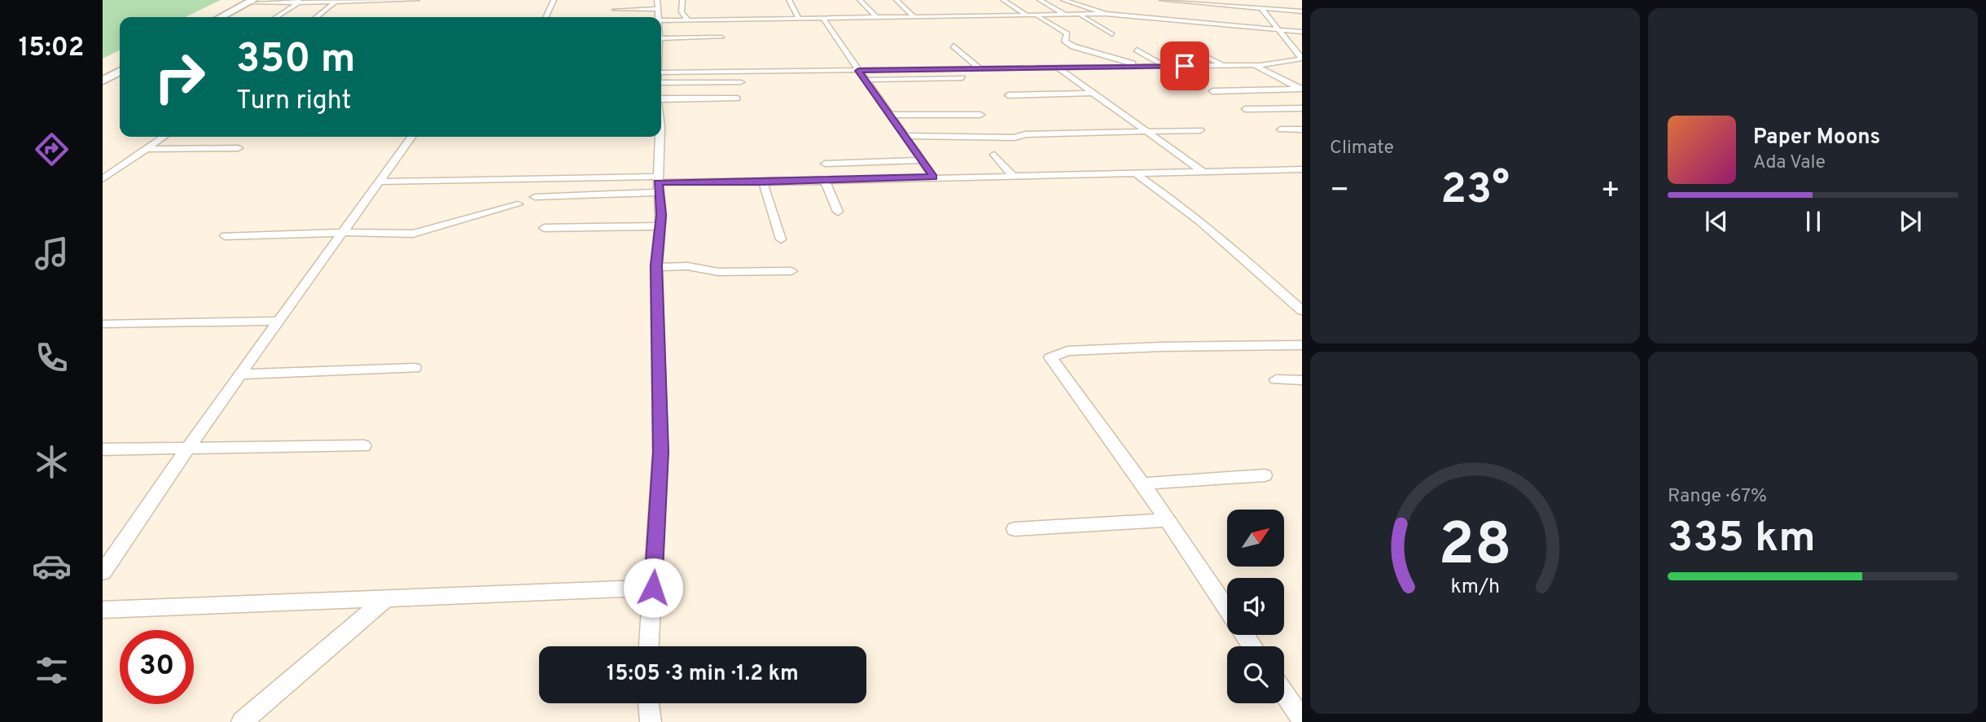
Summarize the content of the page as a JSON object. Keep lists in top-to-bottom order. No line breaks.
{"north":"top right","page":{"tabs":"15:02","tile":["Climate",["Range · 67%","335 km"]],"turn":["350 m","Turn right"],"song":["Paper Moons","Ada Vale"],"heat":["−","23°","+"],"limit":"30","trip":"15:05 · 3 min · 1.2 km","gauge":["28","km/h"]}}
